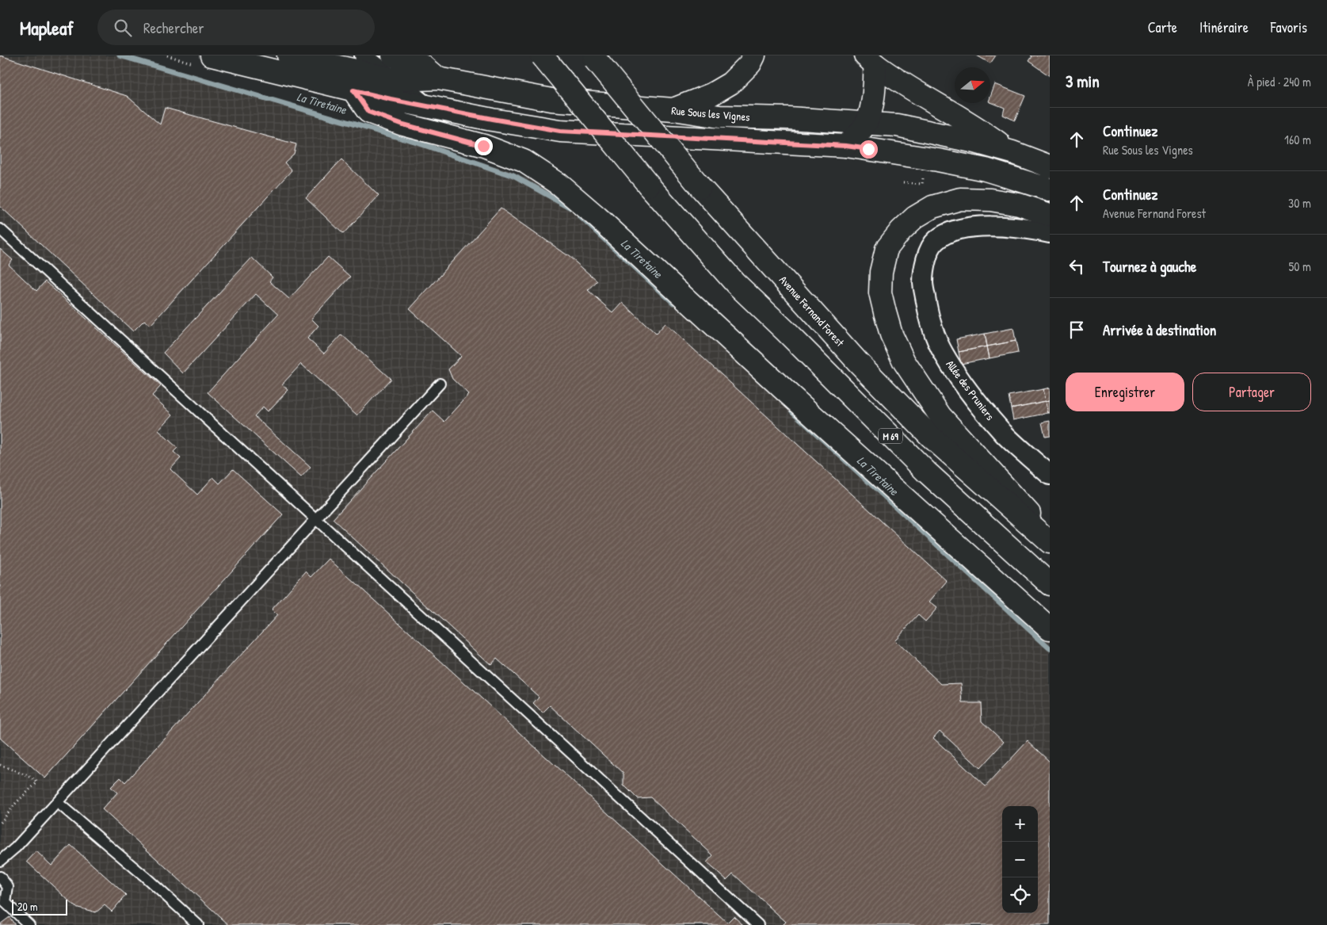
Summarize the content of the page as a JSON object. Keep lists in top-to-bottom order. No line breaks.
{"streets":{"main road":["Rue Sous les Vignes","Avenue Fernand Forest","M 69"],"street":["Allée des Pruniers"]},"water":["La Tiretaine"],"scale_bar":"20 m","north":"right","page":{"header":"Mapleaf","search":"Rechercher","nav":["Carte","Itinéraire","Favoris"],"heading":["3 min","À pied · 240 m"],"list":[["Continuez","Rue Sous les Vignes","160 m"],["Continuez","Avenue Fernand Forest","30 m"],["Tournez à gauche","50 m"],"Arrivée à destination"],"buttons":["Enregistrer","Partager"],"map_buttons":["+","−"],"scale":"20 m"}}
